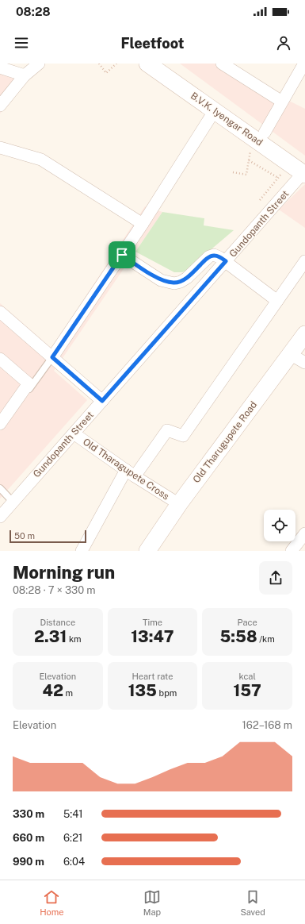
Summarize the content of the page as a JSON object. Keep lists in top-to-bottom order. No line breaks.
{"streets":{"street":["B.V.K. Iyengar Road","Gundopanth Street","Old Tharugupete Road","Old Tharagupete Cross"]},"crossings":[["B.V.K. Iyengar Road","Gundopanth Street"],["Gundopanth Street","Old Tharagupete Cross"],["Old Tharugupete Road","Old Tharagupete Cross"]],"scale_bar":"50 m","page":{"status":"08:28","header":"Fleetfoot","scale":"50 m","heading":["Morning run","08:28 · 7 × 330 m"],"stats":[["Distance","2.31 km"],["Time","13:47"],["Pace","5:58 /km"],["Elevation","42 m"],["Heart rate","135 bpm"],["kcal","157"]],"chart":["Elevation","162–168 m"],"list":[{"name":"330 m","note":"5:41"},{"name":"660 m","note":"6:21"},{"name":"990 m","note":"6:04"}],"tabs":["Home","Map","Saved"]}}
